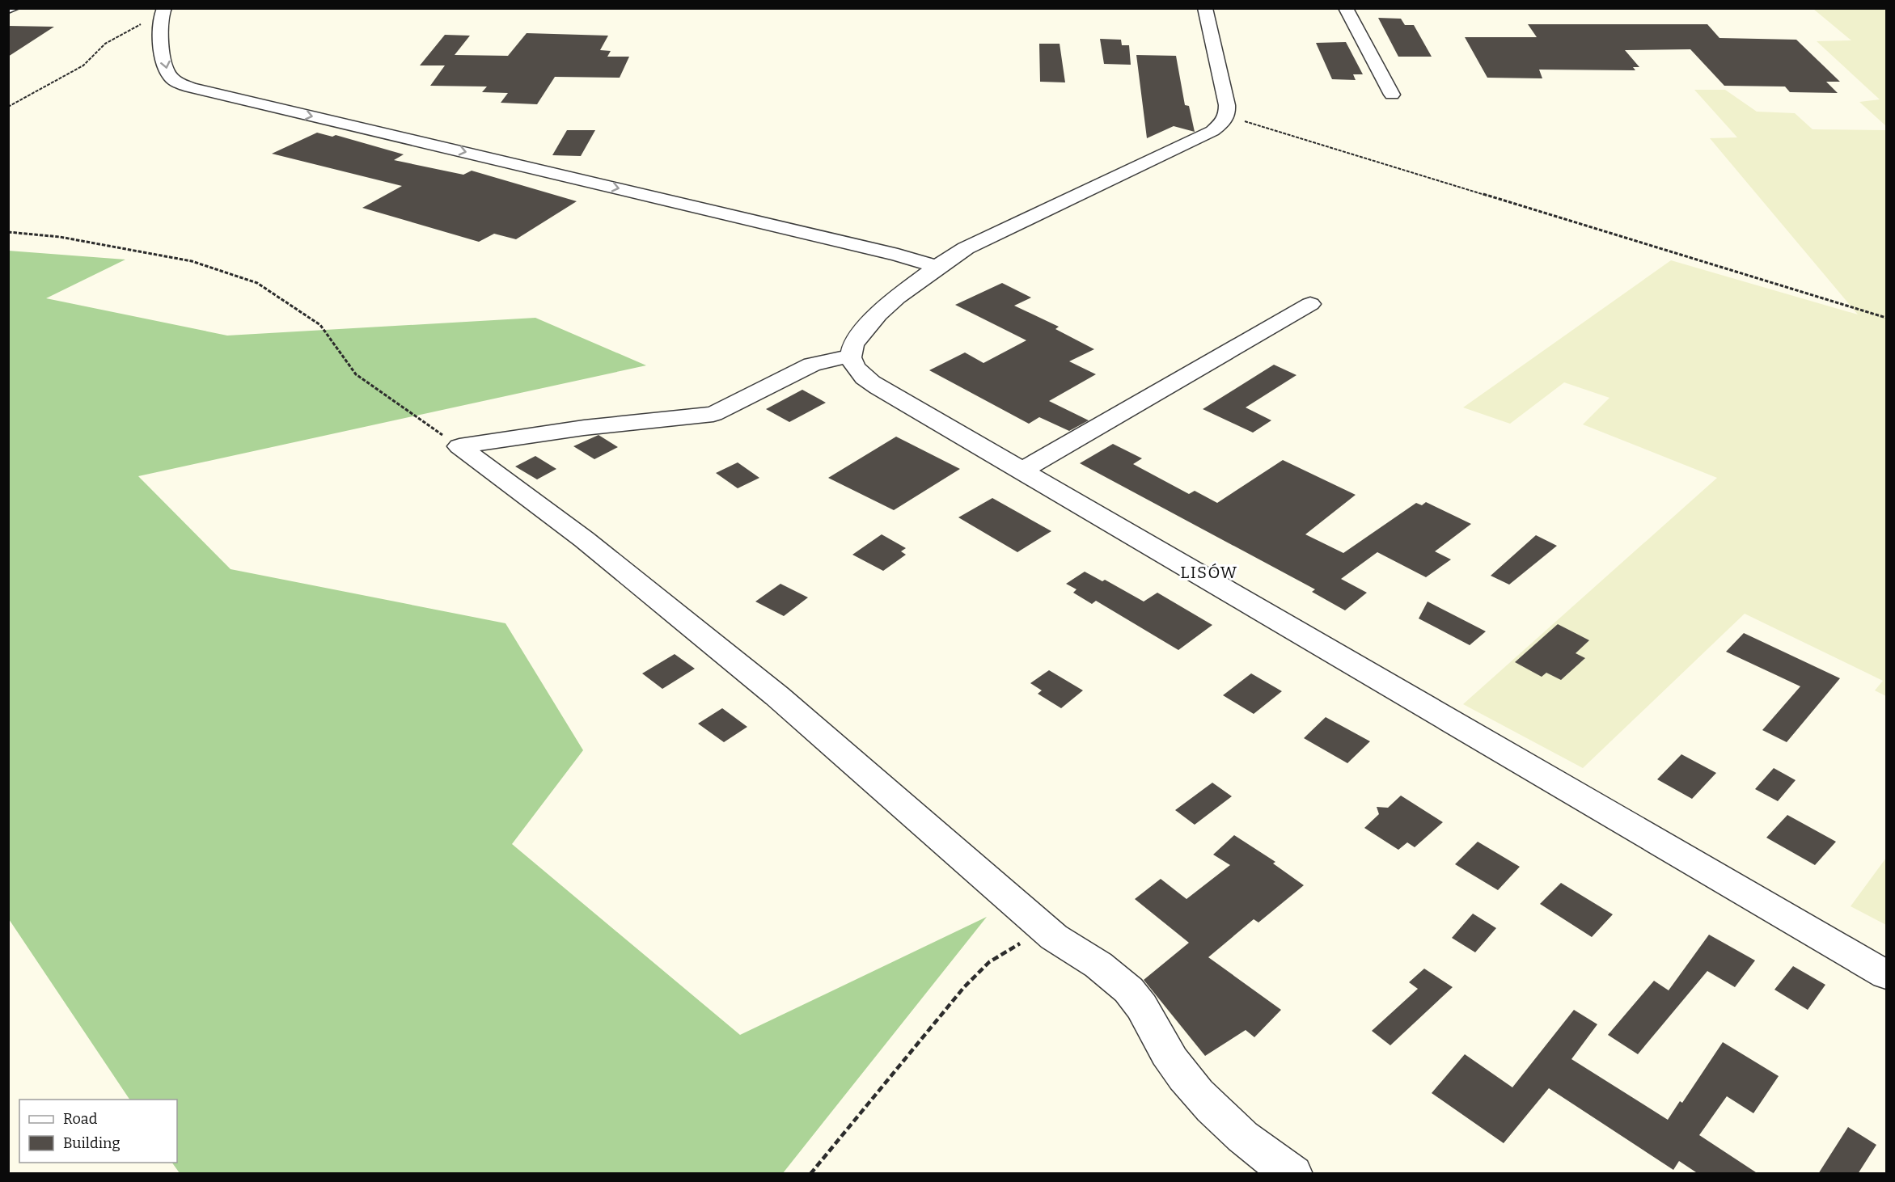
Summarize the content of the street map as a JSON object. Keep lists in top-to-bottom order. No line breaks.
{"districts":["LISÓW"],"legend":["Road","Building"]}
